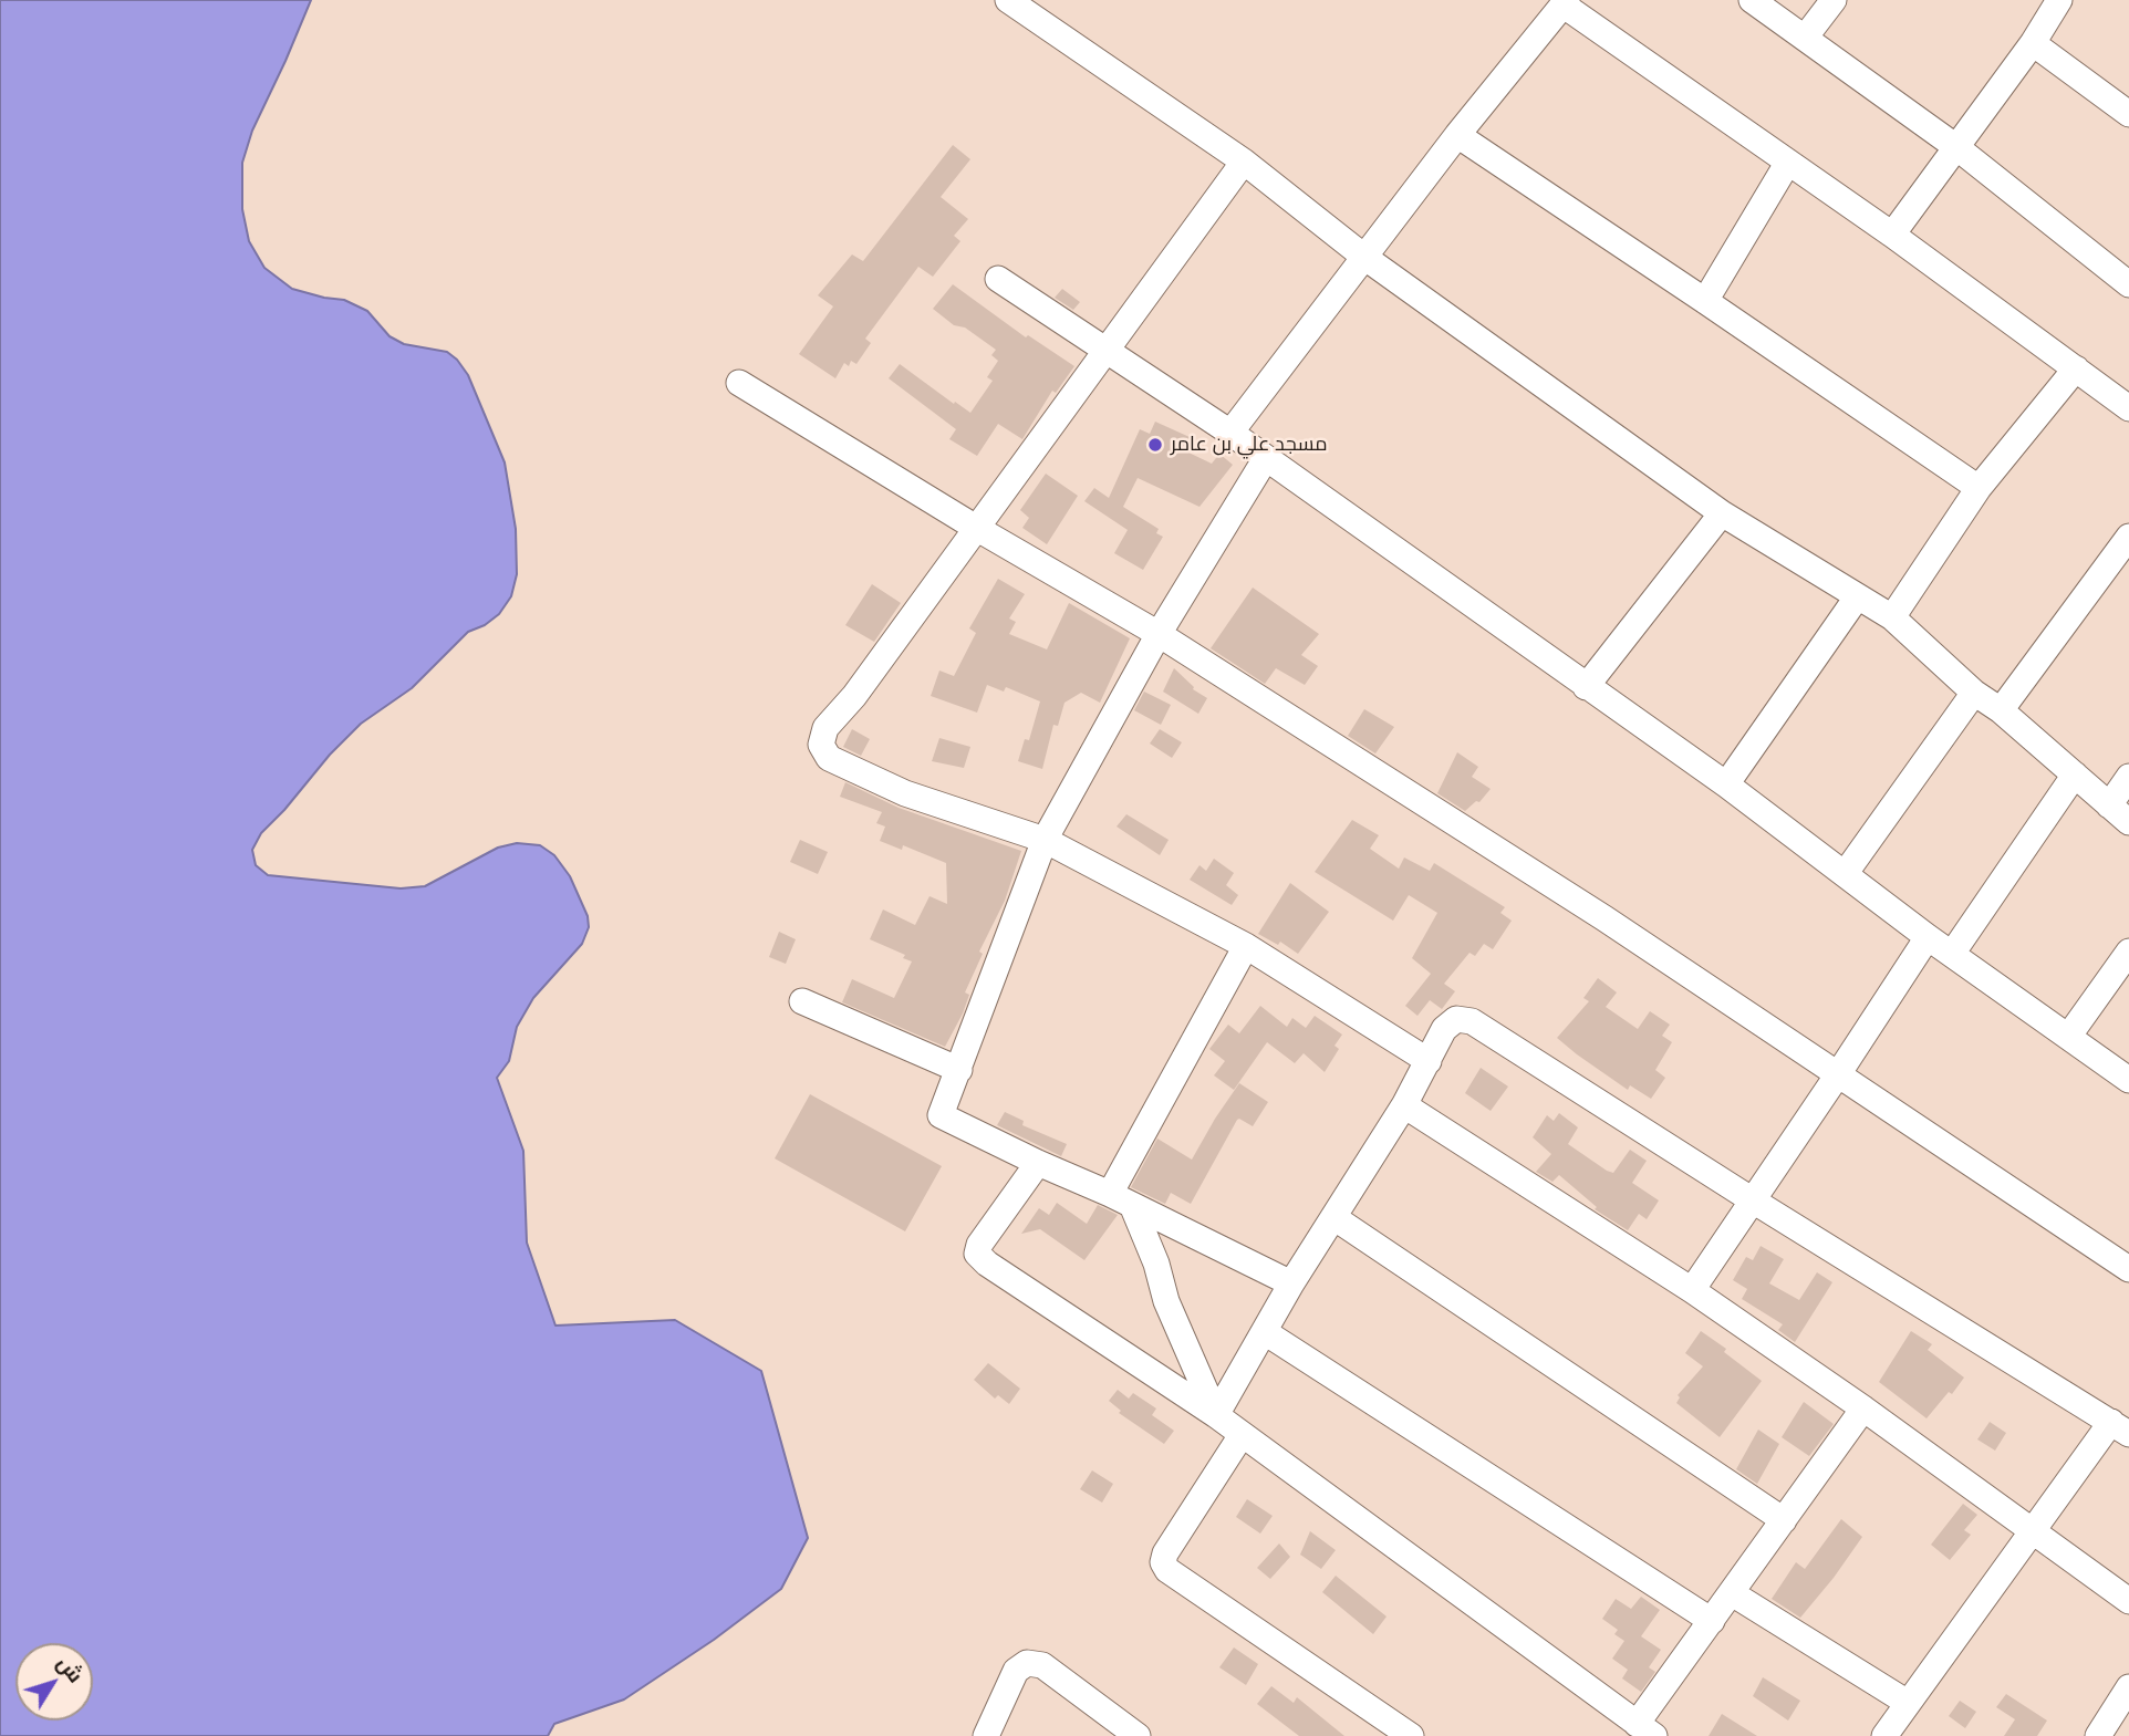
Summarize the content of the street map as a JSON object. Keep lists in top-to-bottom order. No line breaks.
{"places":["مسجد علي بن عامر"],"north":"top right"}
